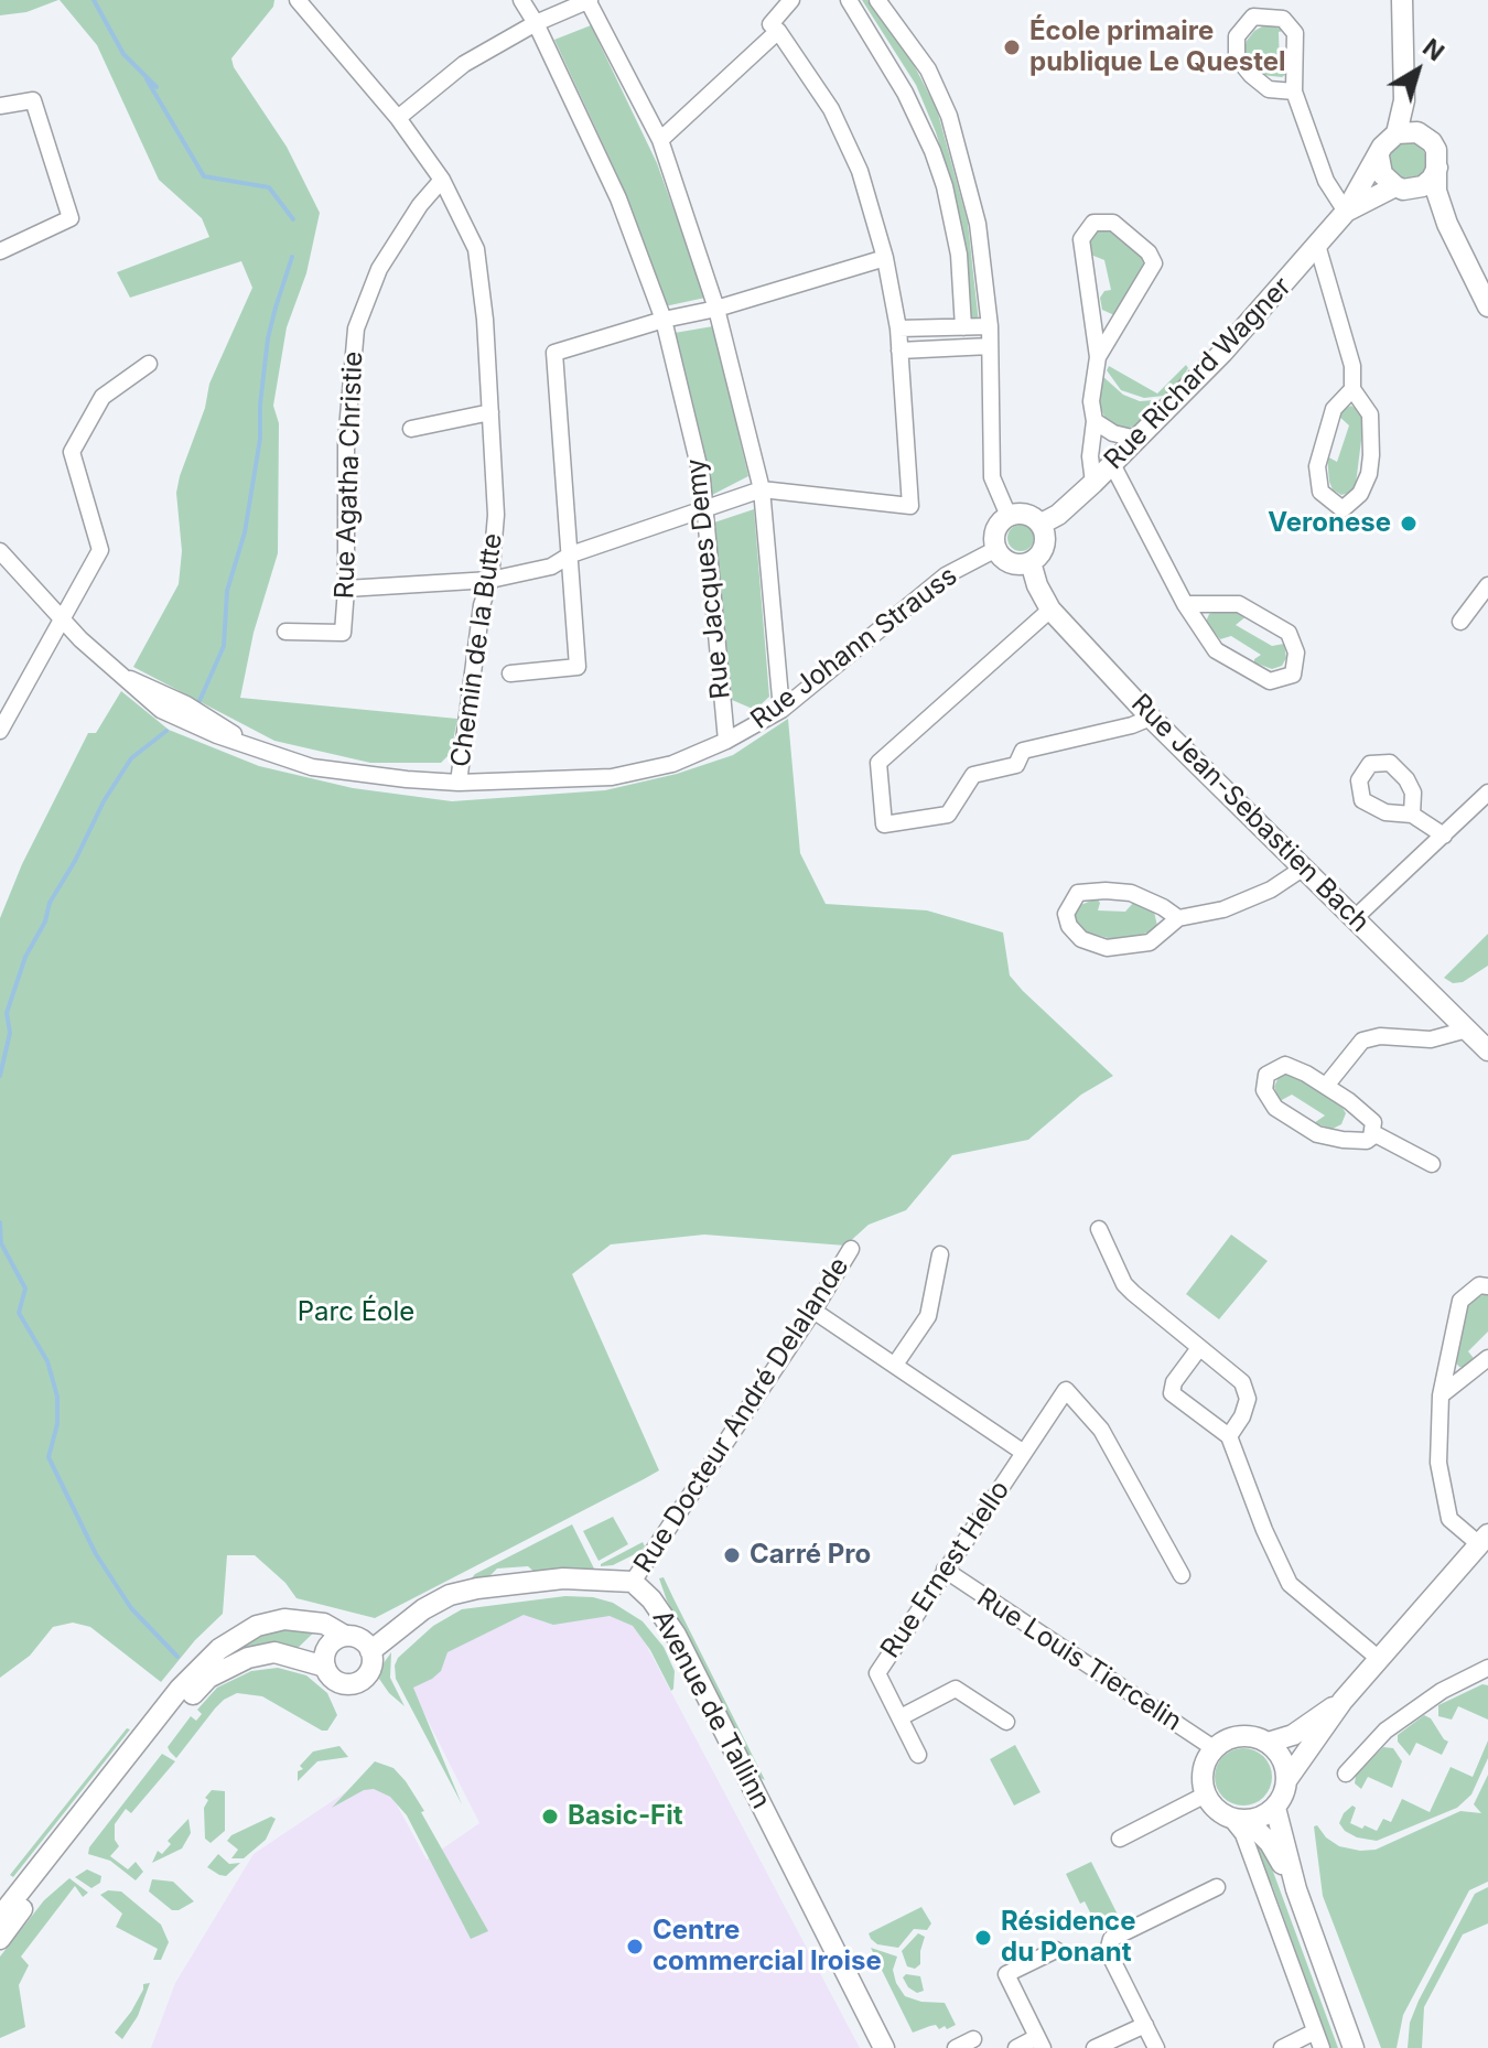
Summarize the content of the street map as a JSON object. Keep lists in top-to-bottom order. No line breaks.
{"streets":{"street":["Rue Richard Wagner","Rue Agatha Christie","Rue Jacques Demy","Rue Johann Strauss","Chemin de la Butte","Rue Jean-Sebastien Bach","Rue Docteur André Delalande","Rue Ernest Hello","Rue Louis Tiercelin","Avenue de Tallinn"]},"crossings":[["Rue Richard Wagner","Rue Johann Strauss"],["Rue Richard Wagner","Rue Jean-Sebastien Bach"],["Rue Agatha Christie","Chemin de la Butte"],["Rue Jacques Demy","Rue Johann Strauss"],["Rue Johann Strauss","Chemin de la Butte"],["Rue Johann Strauss","Rue Jean-Sebastien Bach"],["Rue Docteur André Delalande","Avenue de Tallinn"],["Rue Ernest Hello","Rue Louis Tiercelin"]],"parks":["Parc Éole"],"places":["École primaire publique Le Questel","Veronese","Carré Pro","Basic-Fit","Résidence du Ponant","Centre commercial Iroise"],"north":"top right"}
